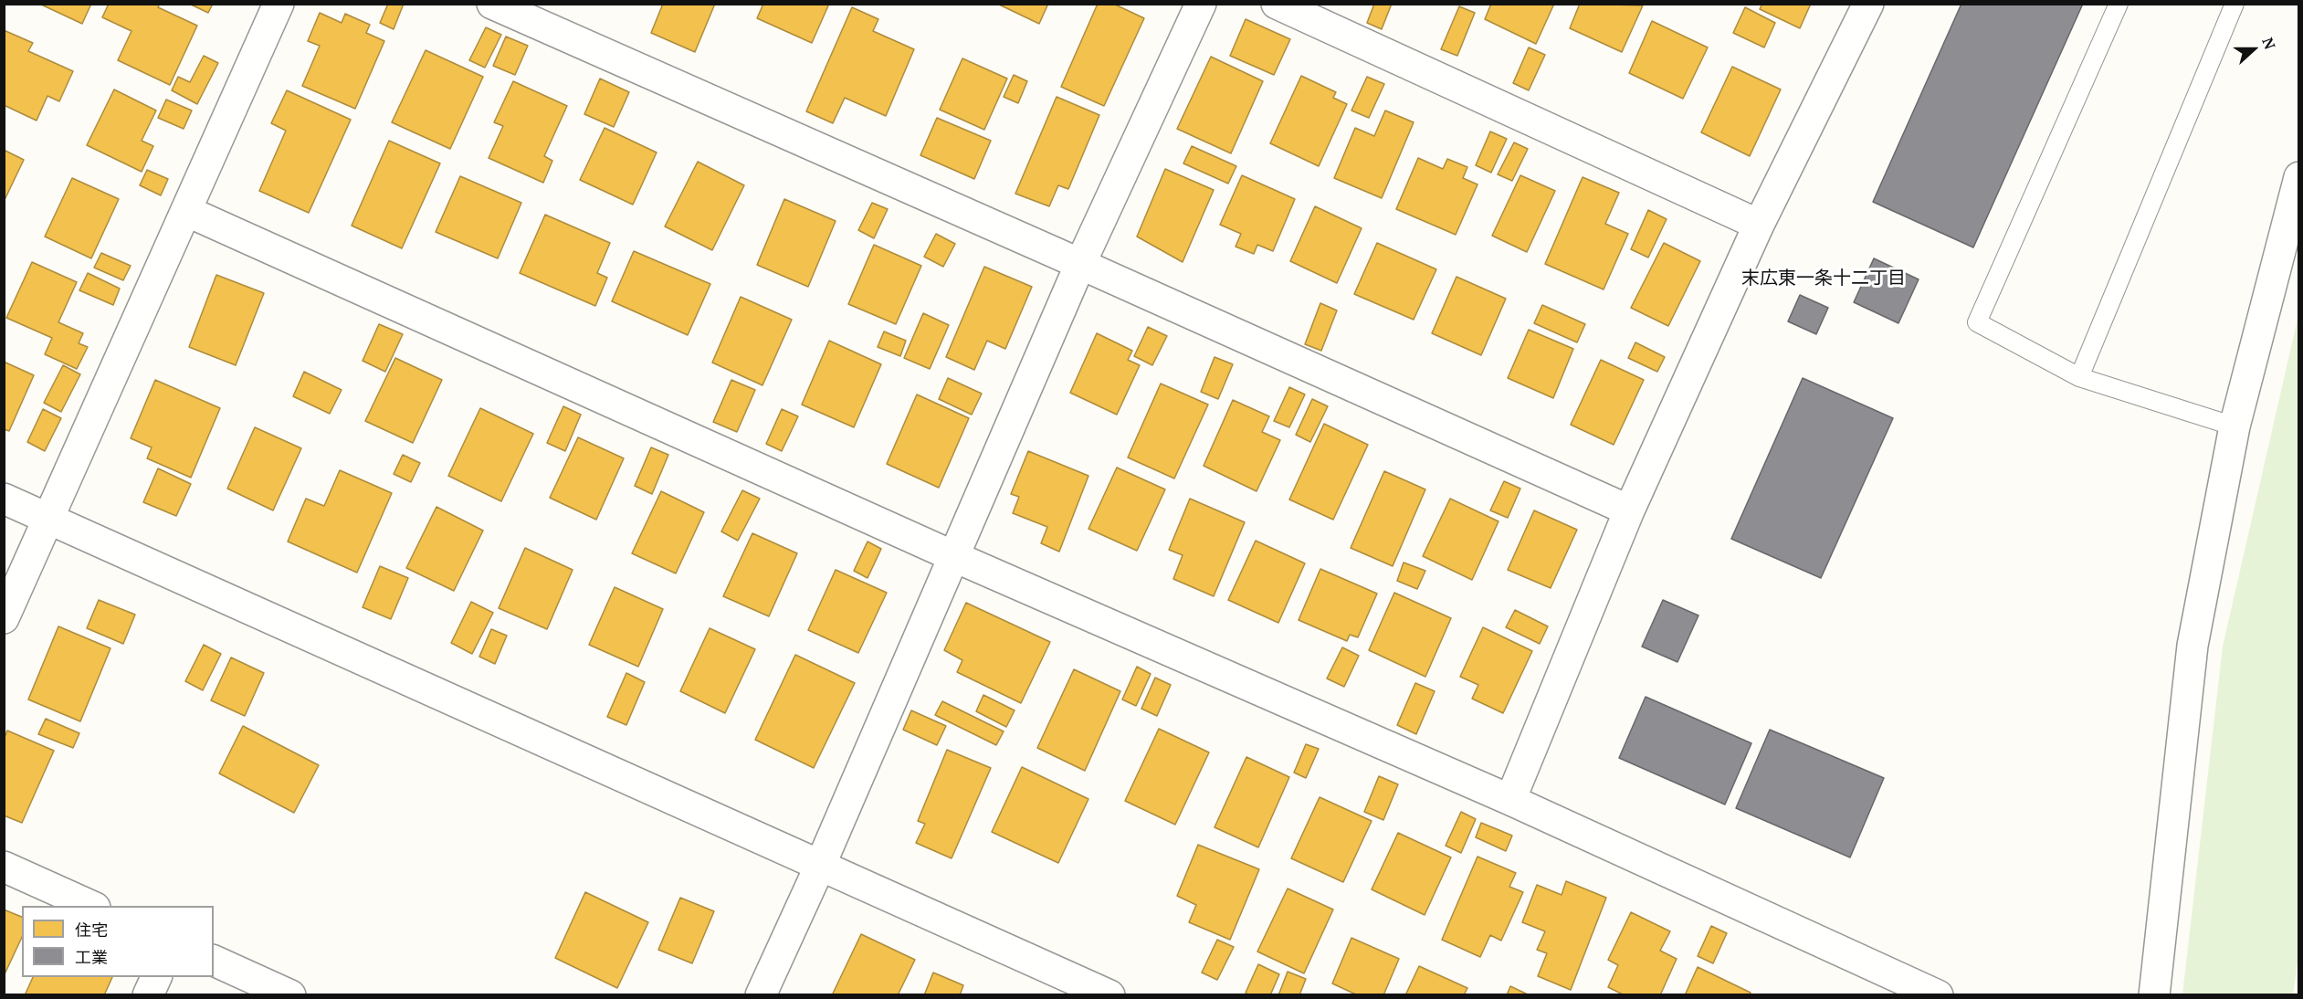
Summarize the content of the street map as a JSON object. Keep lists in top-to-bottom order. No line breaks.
{"districts":["末広東一条十二丁目"],"legend":["住宅","工業"],"north":"right"}
